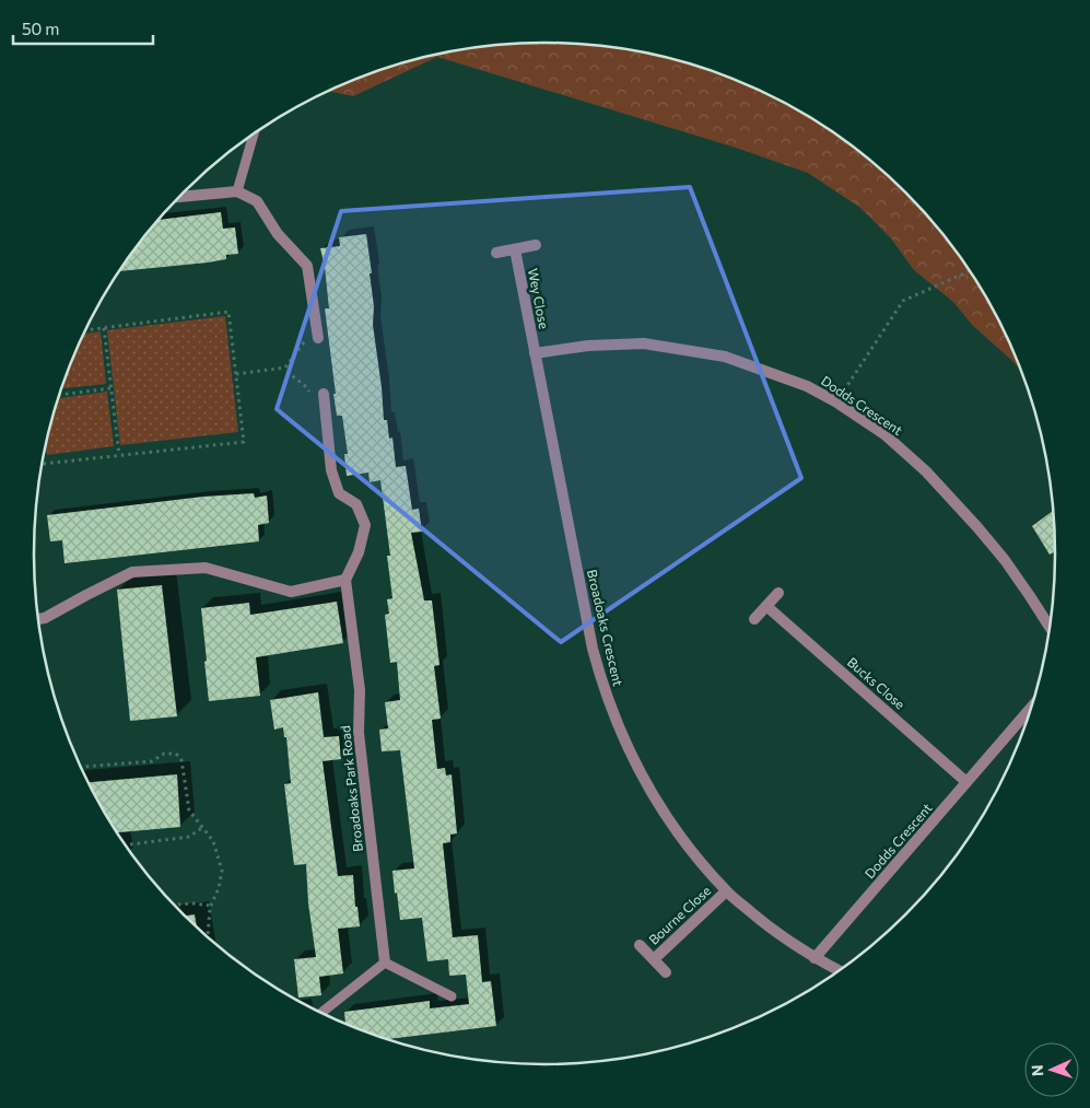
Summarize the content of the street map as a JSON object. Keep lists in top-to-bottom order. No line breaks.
{"streets":{"street":["Wey Close","Dodds Crescent","Broadoaks Crescent","Bucks Close","Broadoaks Park Road","Bourne Close"]},"crossings":[["Wey Close","Dodds Crescent"],["Wey Close","Broadoaks Crescent"],["Dodds Crescent","Broadoaks Crescent"],["Dodds Crescent","Bucks Close"],["Broadoaks Crescent","Bourne Close"]],"scale_bar":"50 m","north":"left"}
